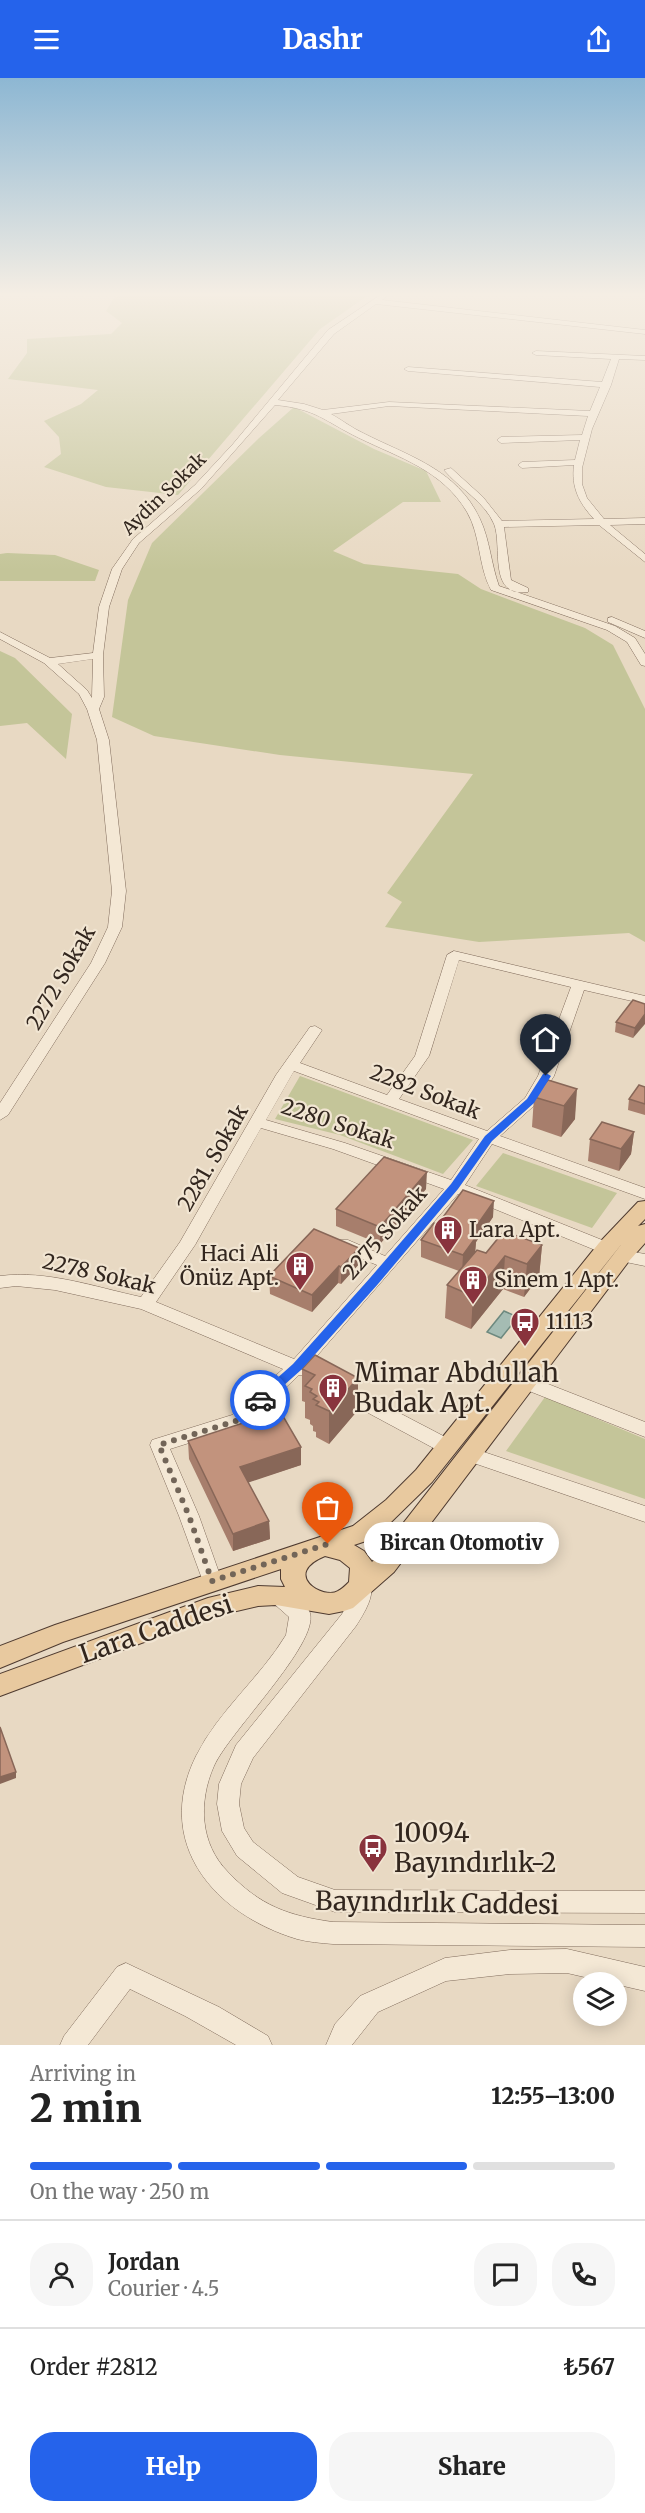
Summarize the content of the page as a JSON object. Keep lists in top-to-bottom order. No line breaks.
{"streets":{"main road":["Lara Caddesi"],"street":["Aydin Sokak","2272 Sokak","2282 Sokak","2280 Sokak","2281. Sokak","2275 Sokak","2278 Sokak","Bayındırlık Caddesi"]},"crossings":[["Aydin Sokak","2272 Sokak"],["2282 Sokak","2281. Sokak"],["2282 Sokak","2275 Sokak"],["2280 Sokak","2281. Sokak"],["2280 Sokak","2275 Sokak"],["2281. Sokak","2278 Sokak"],["2275 Sokak","2278 Sokak"],["Lara Caddesi","Bayındırlık Caddesi"]],"places":{"building":["Lara Apt.","Haci Ali Önüz Apt.","Sinem 1 Apt.","Mimar Abdullah Budak Apt."],"bus stop":["11113","10094 Bayındırlık-2"],"other":["Bircan Otomotiv"]},"page":{"header":"Dashr","bubble":"Bircan Otomotiv","heading":["2 min","Arriving in","12:55–13:00"],"panel":["Jordan","Courier · 4.5","Order #2812","₺567"],"bar":"On the way · 250 m","buttons":["Help","Share"]}}
